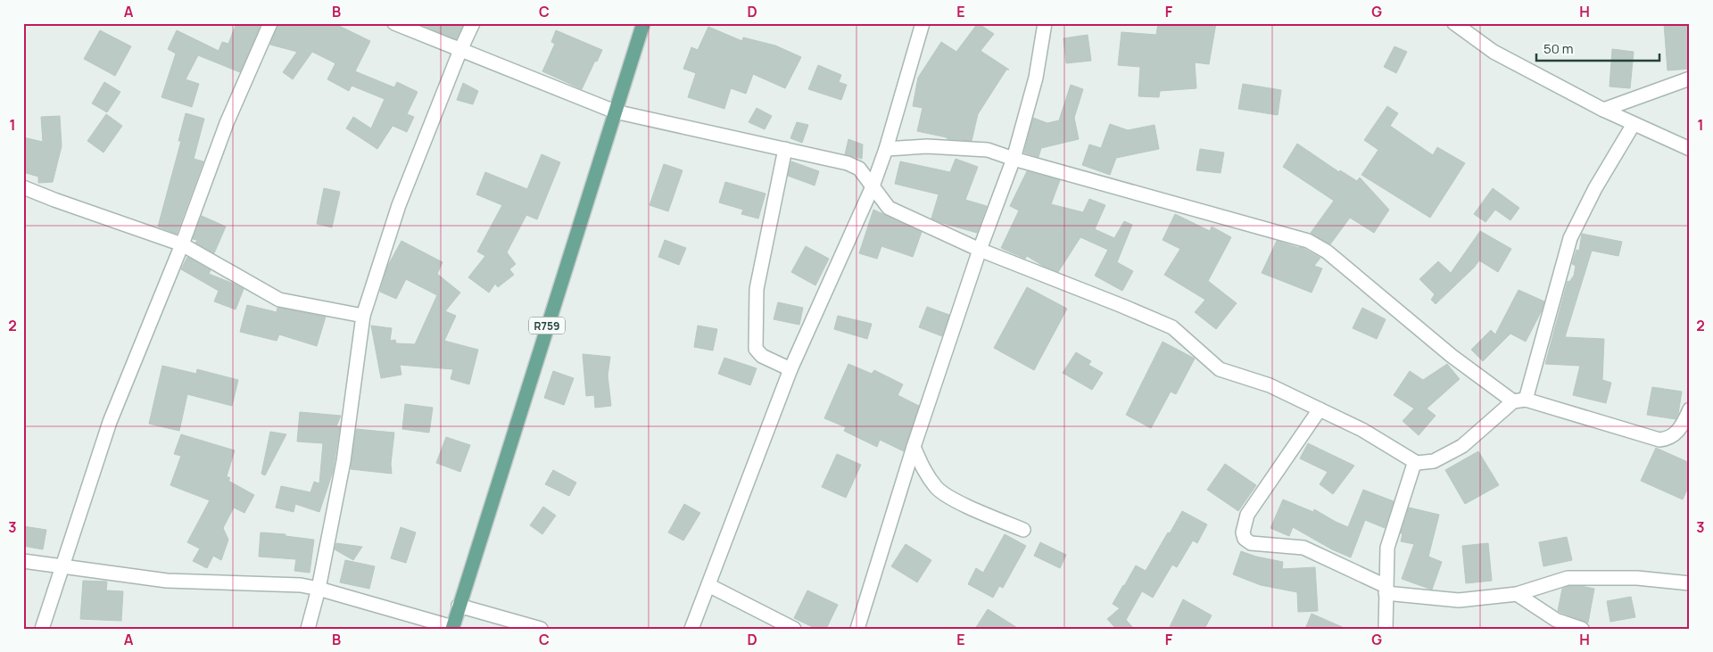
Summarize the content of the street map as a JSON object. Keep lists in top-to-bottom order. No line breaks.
{"streets":{"main road":["R759"]},"scale_bar":"50 m","grid":{"columns":["A","B","C","D","E","F","G","H"],"rows":["1","2","3"]}}
